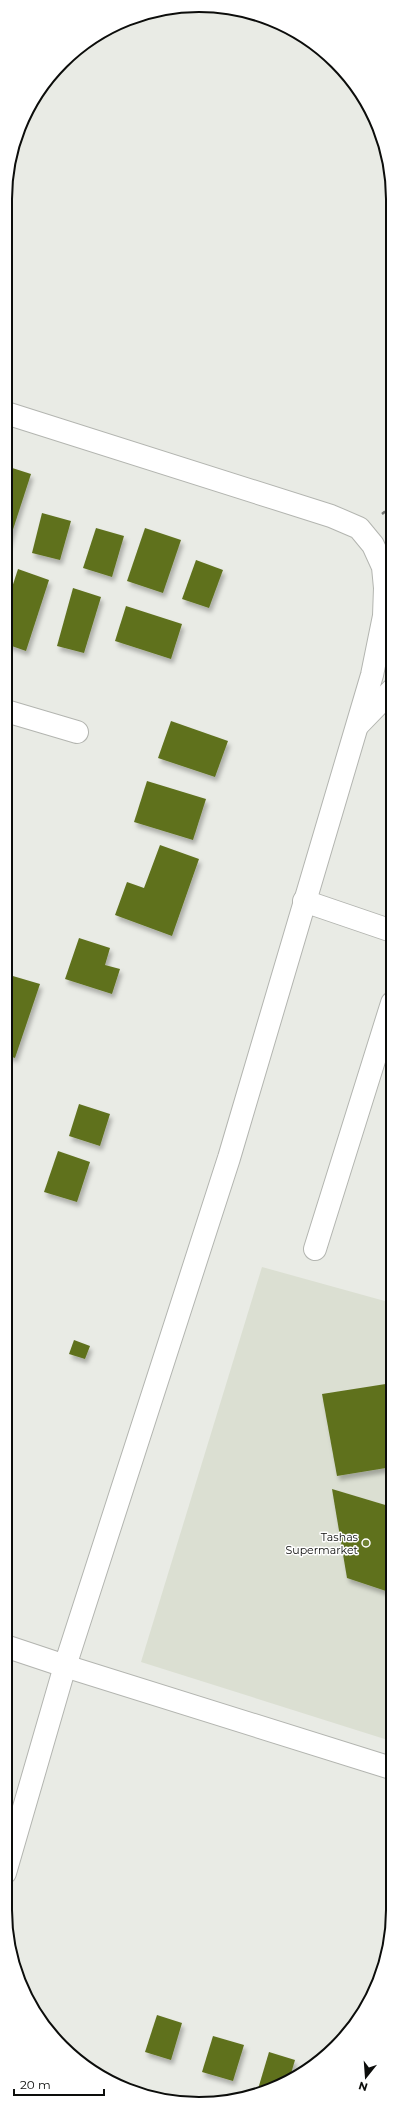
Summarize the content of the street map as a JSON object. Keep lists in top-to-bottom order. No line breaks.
{"places":["Tashas Supermarket"],"scale_bar":"20 m","north":"bottom"}
